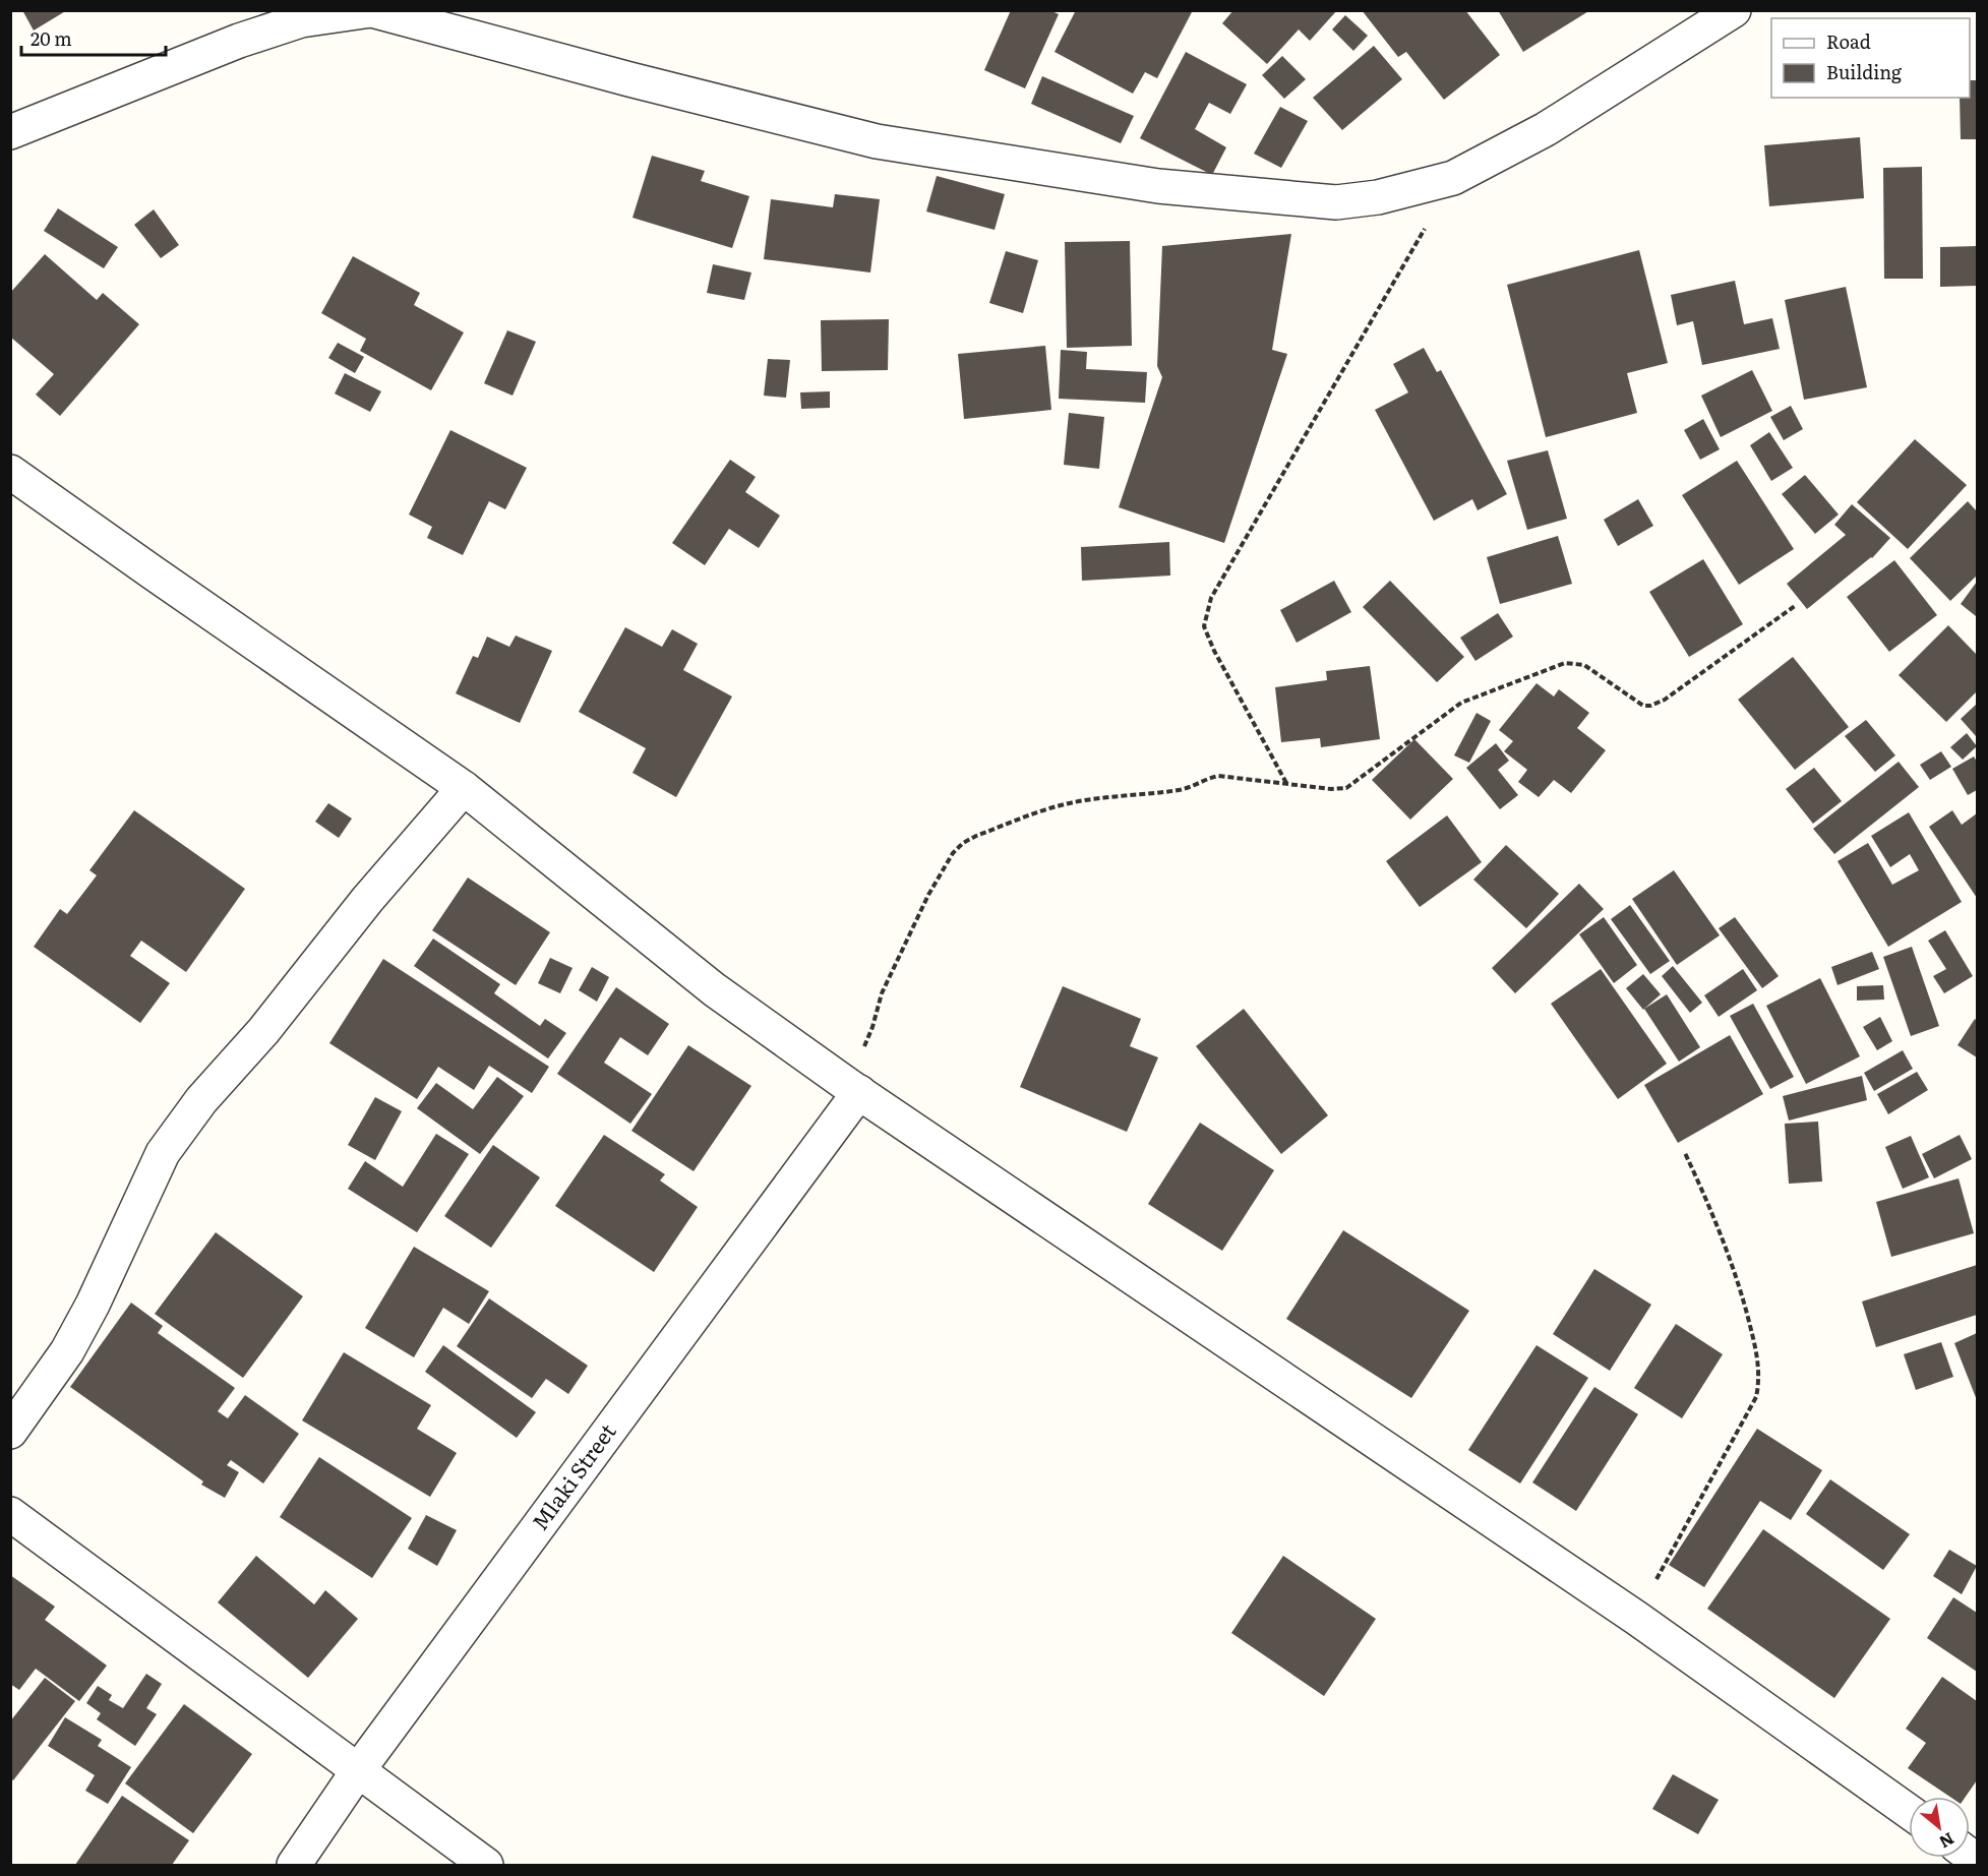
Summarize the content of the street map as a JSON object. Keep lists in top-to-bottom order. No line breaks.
{"streets":{"street":["Mlaki Street"]},"legend":["Road","Building"],"scale_bar":"20 m","north":"bottom right"}
